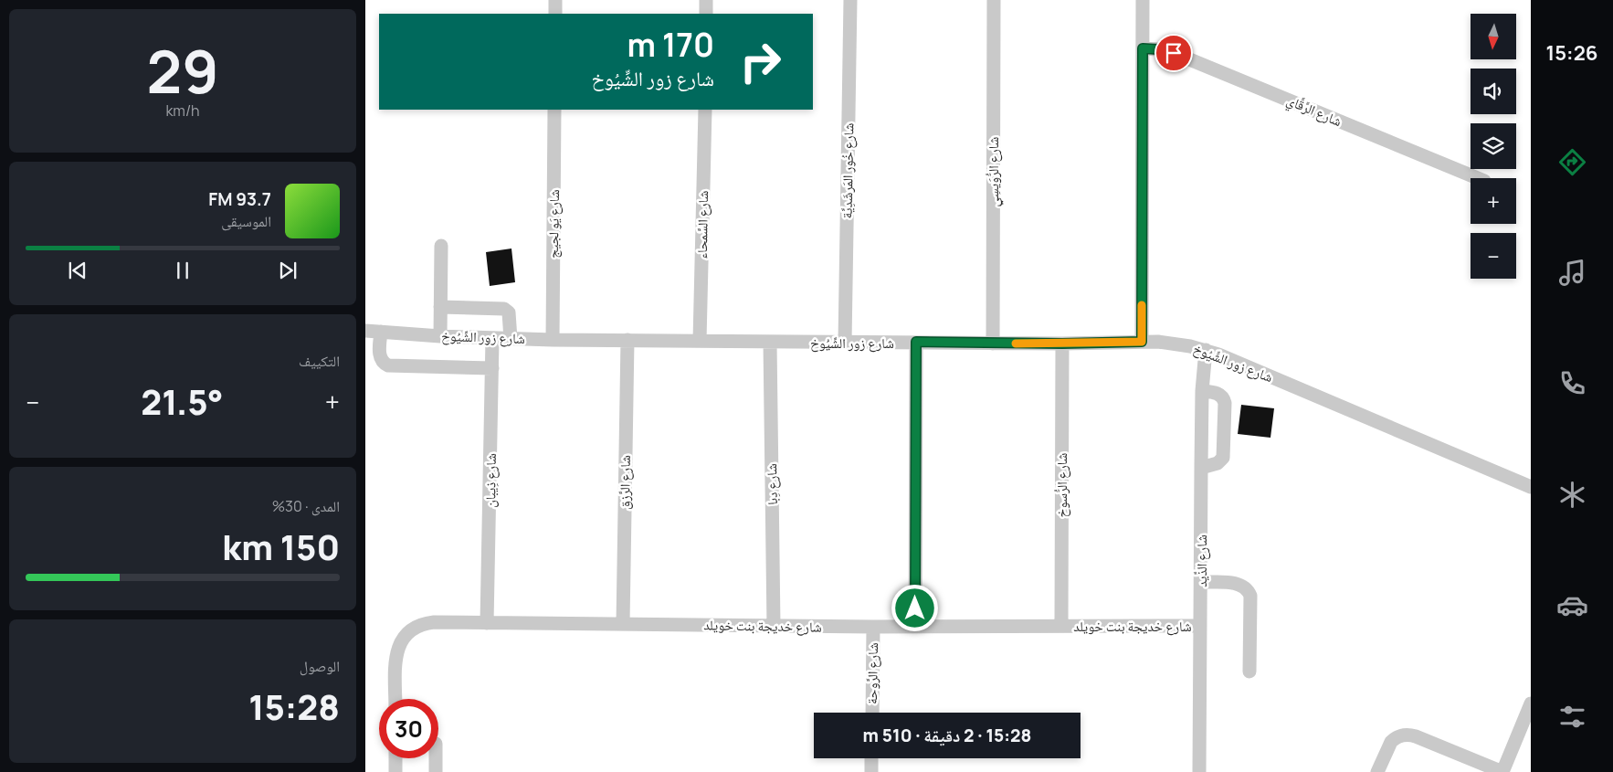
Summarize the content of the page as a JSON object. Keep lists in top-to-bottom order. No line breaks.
{"streets":{"street":["شارع الرَّقَّاي","شارع خُور المَرشَدِيَّة","شارع الرُّوَيسِي","شارع يَو لجيج","شارع السَّمحاء","شارع زور الشِّيُوخ","شارع ذِيبان","شارع الرِّزق","شارع دِبا","شارع الرُّسوخ","شارع الذِّيد","شارع خديجة بنت خويلد","شارع الرَّوحة"]},"crossings":[["شارع خُور المَرشَدِيَّة","شارع زور الشِّيُوخ"],["شارع الرُّوَيسِي","شارع زور الشِّيُوخ"],["شارع يَو لجيج","شارع زور الشِّيُوخ"],["شارع السَّمحاء","شارع زور الشِّيُوخ"],["شارع زور الشِّيُوخ","شارع ذِيبان"],["شارع زور الشِّيُوخ","شارع الرِّزق"],["شارع زور الشِّيُوخ","شارع دِبا"],["شارع زور الشِّيُوخ","شارع الرُّسوخ"],["شارع زور الشِّيُوخ","شارع الذِّيد"],["شارع ذِيبان","شارع خديجة بنت خويلد"],["شارع الرِّزق","شارع خديجة بنت خويلد"],["شارع دِبا","شارع خديجة بنت خويلد"],["شارع الرُّسوخ","شارع خديجة بنت خويلد"],["شارع الذِّيد","شارع خديجة بنت خويلد"],["شارع خديجة بنت خويلد","شارع الرَّوحة"]],"north":"bottom","page":{"tabs":"15:26","tile":[["29","km/h"],"التكييف",["المدى · 30%","150 km"],["الوصول","15:28"]],"map_buttons":["+","−"],"turn":["170 m","شارع زور الشِّيُوخ"],"song":["93.7 FM","الموسيقى"],"heat":["−","21.5°","+"],"limit":"30","trip":"15:28 · 2 دقيقة · 510 m"}}
